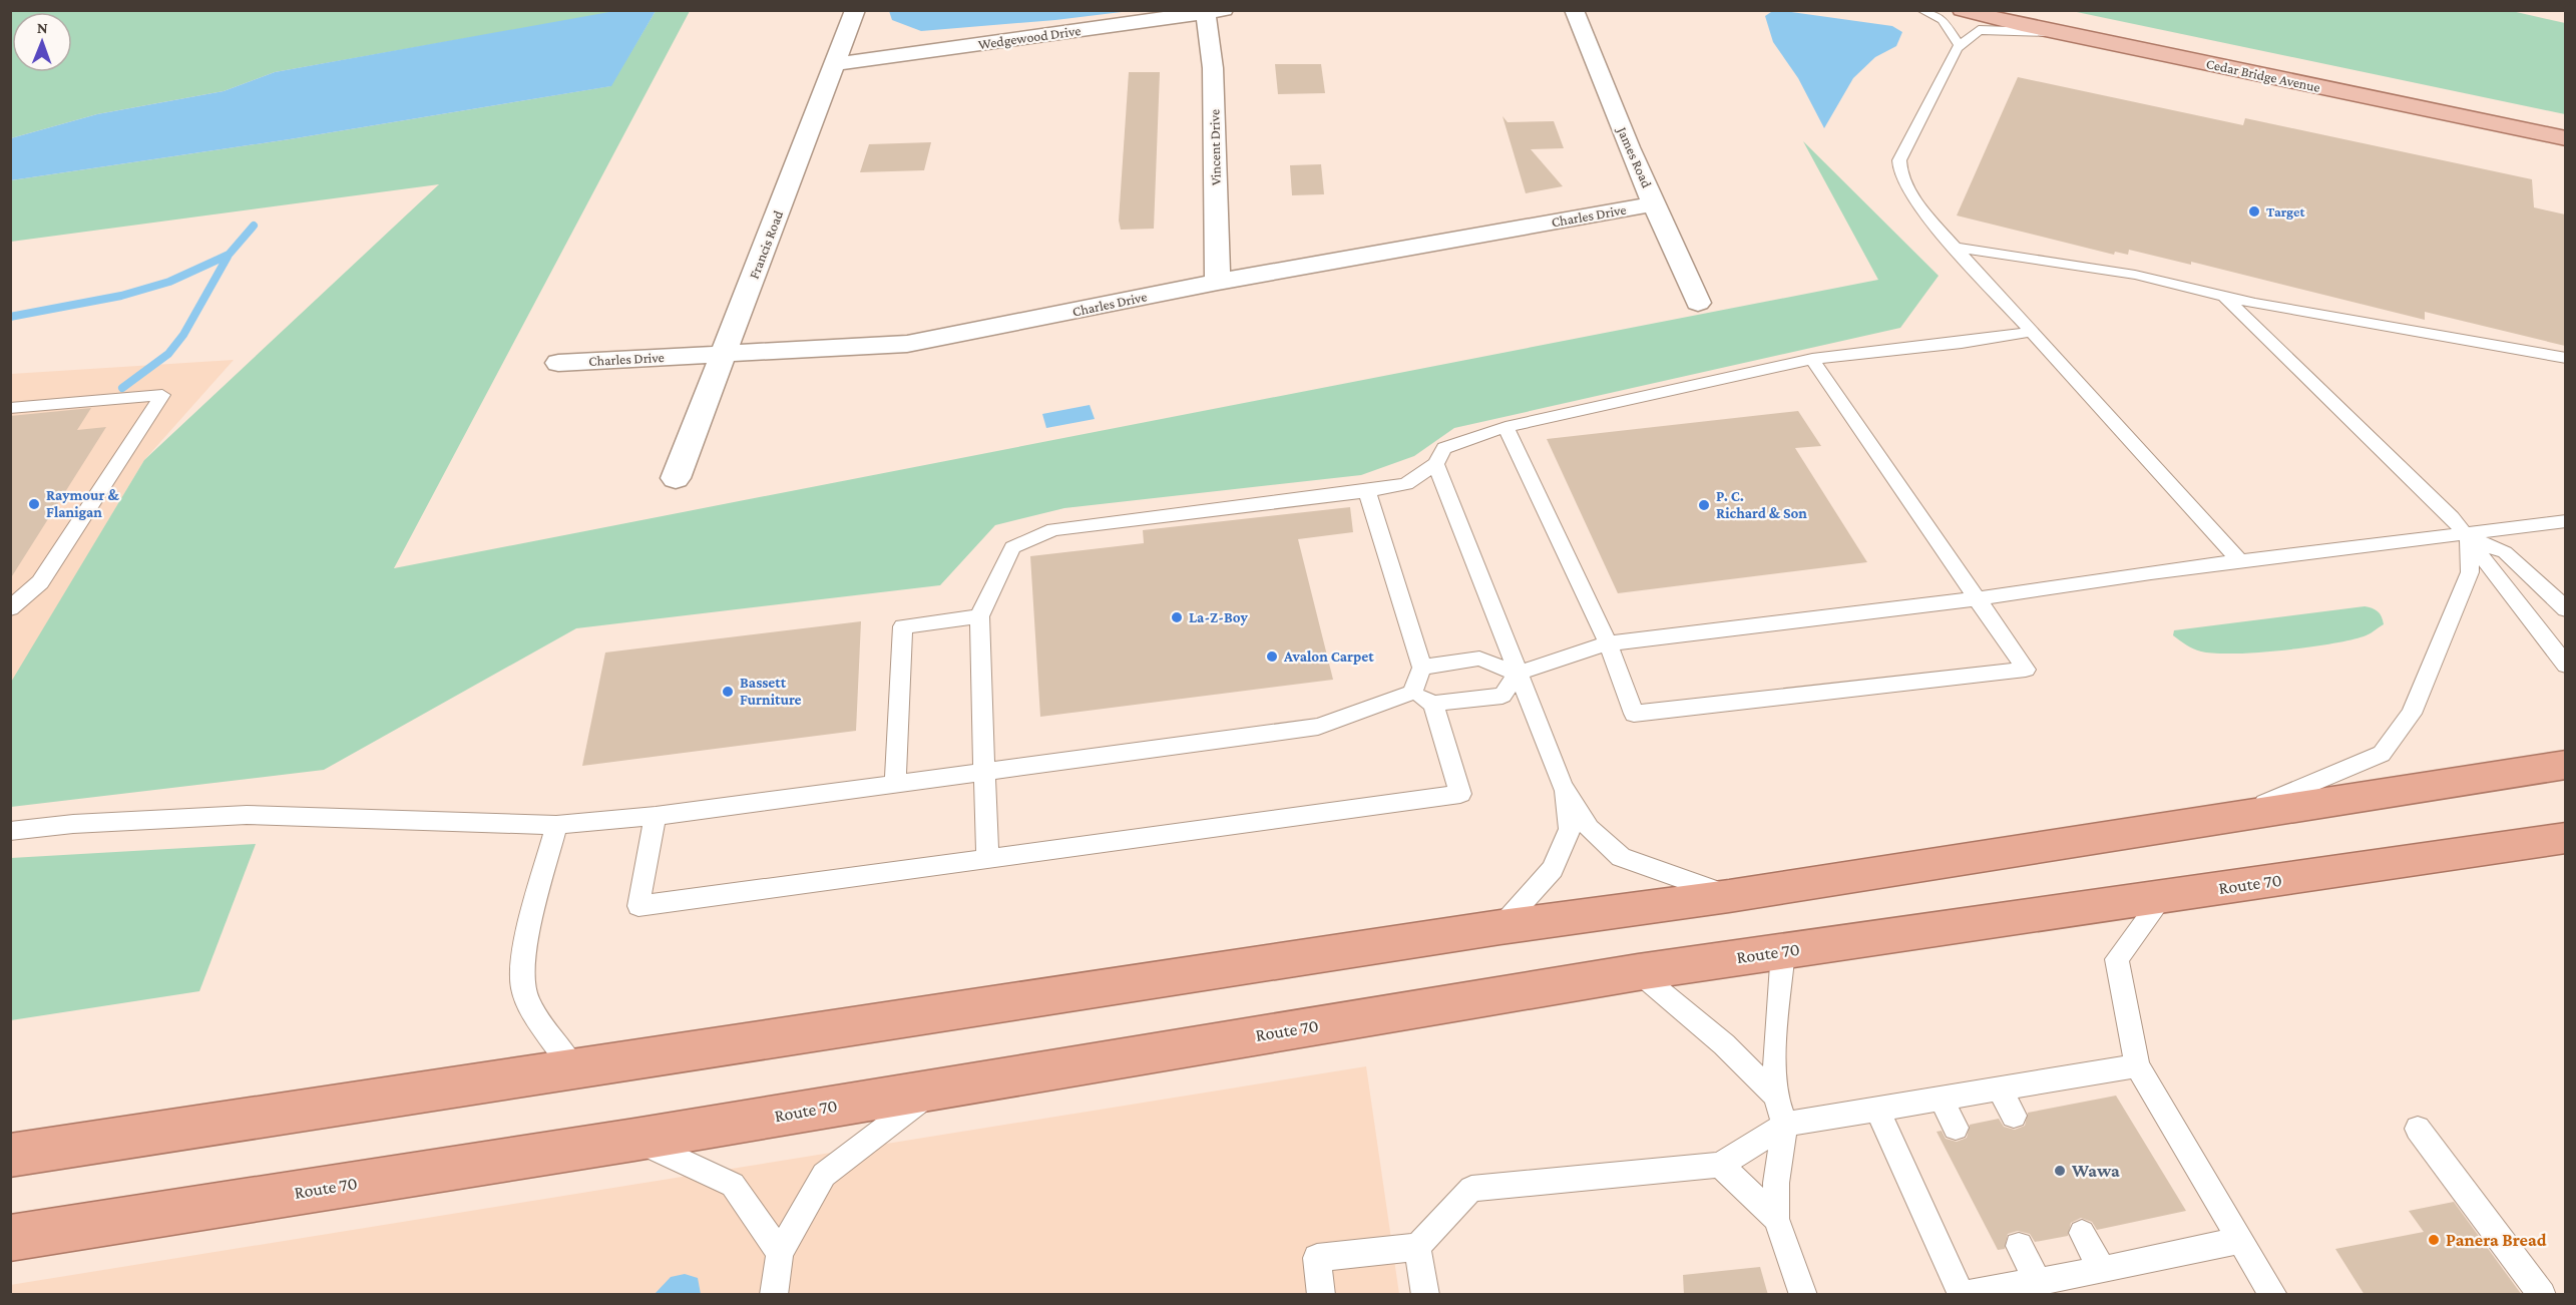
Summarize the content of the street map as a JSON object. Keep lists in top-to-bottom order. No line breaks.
{"streets":{"highway":["Route 70"],"main road":["Cedar Bridge Avenue"],"street":["Wedgewood Drive","Vincent Drive","James Road","Charles Drive","Francis Road"]},"crossings":[["Wedgewood Drive","Vincent Drive"],["Wedgewood Drive","Francis Road"],["Vincent Drive","Charles Drive"],["James Road","Charles Drive"],["Charles Drive","Francis Road"]],"places":["Target","Raymour & Flanigan","P. C. Richard & Son","La-Z-Boy","Avalon Carpet","Bassett Furniture","Wawa","Panera Bread"],"north":"top"}
